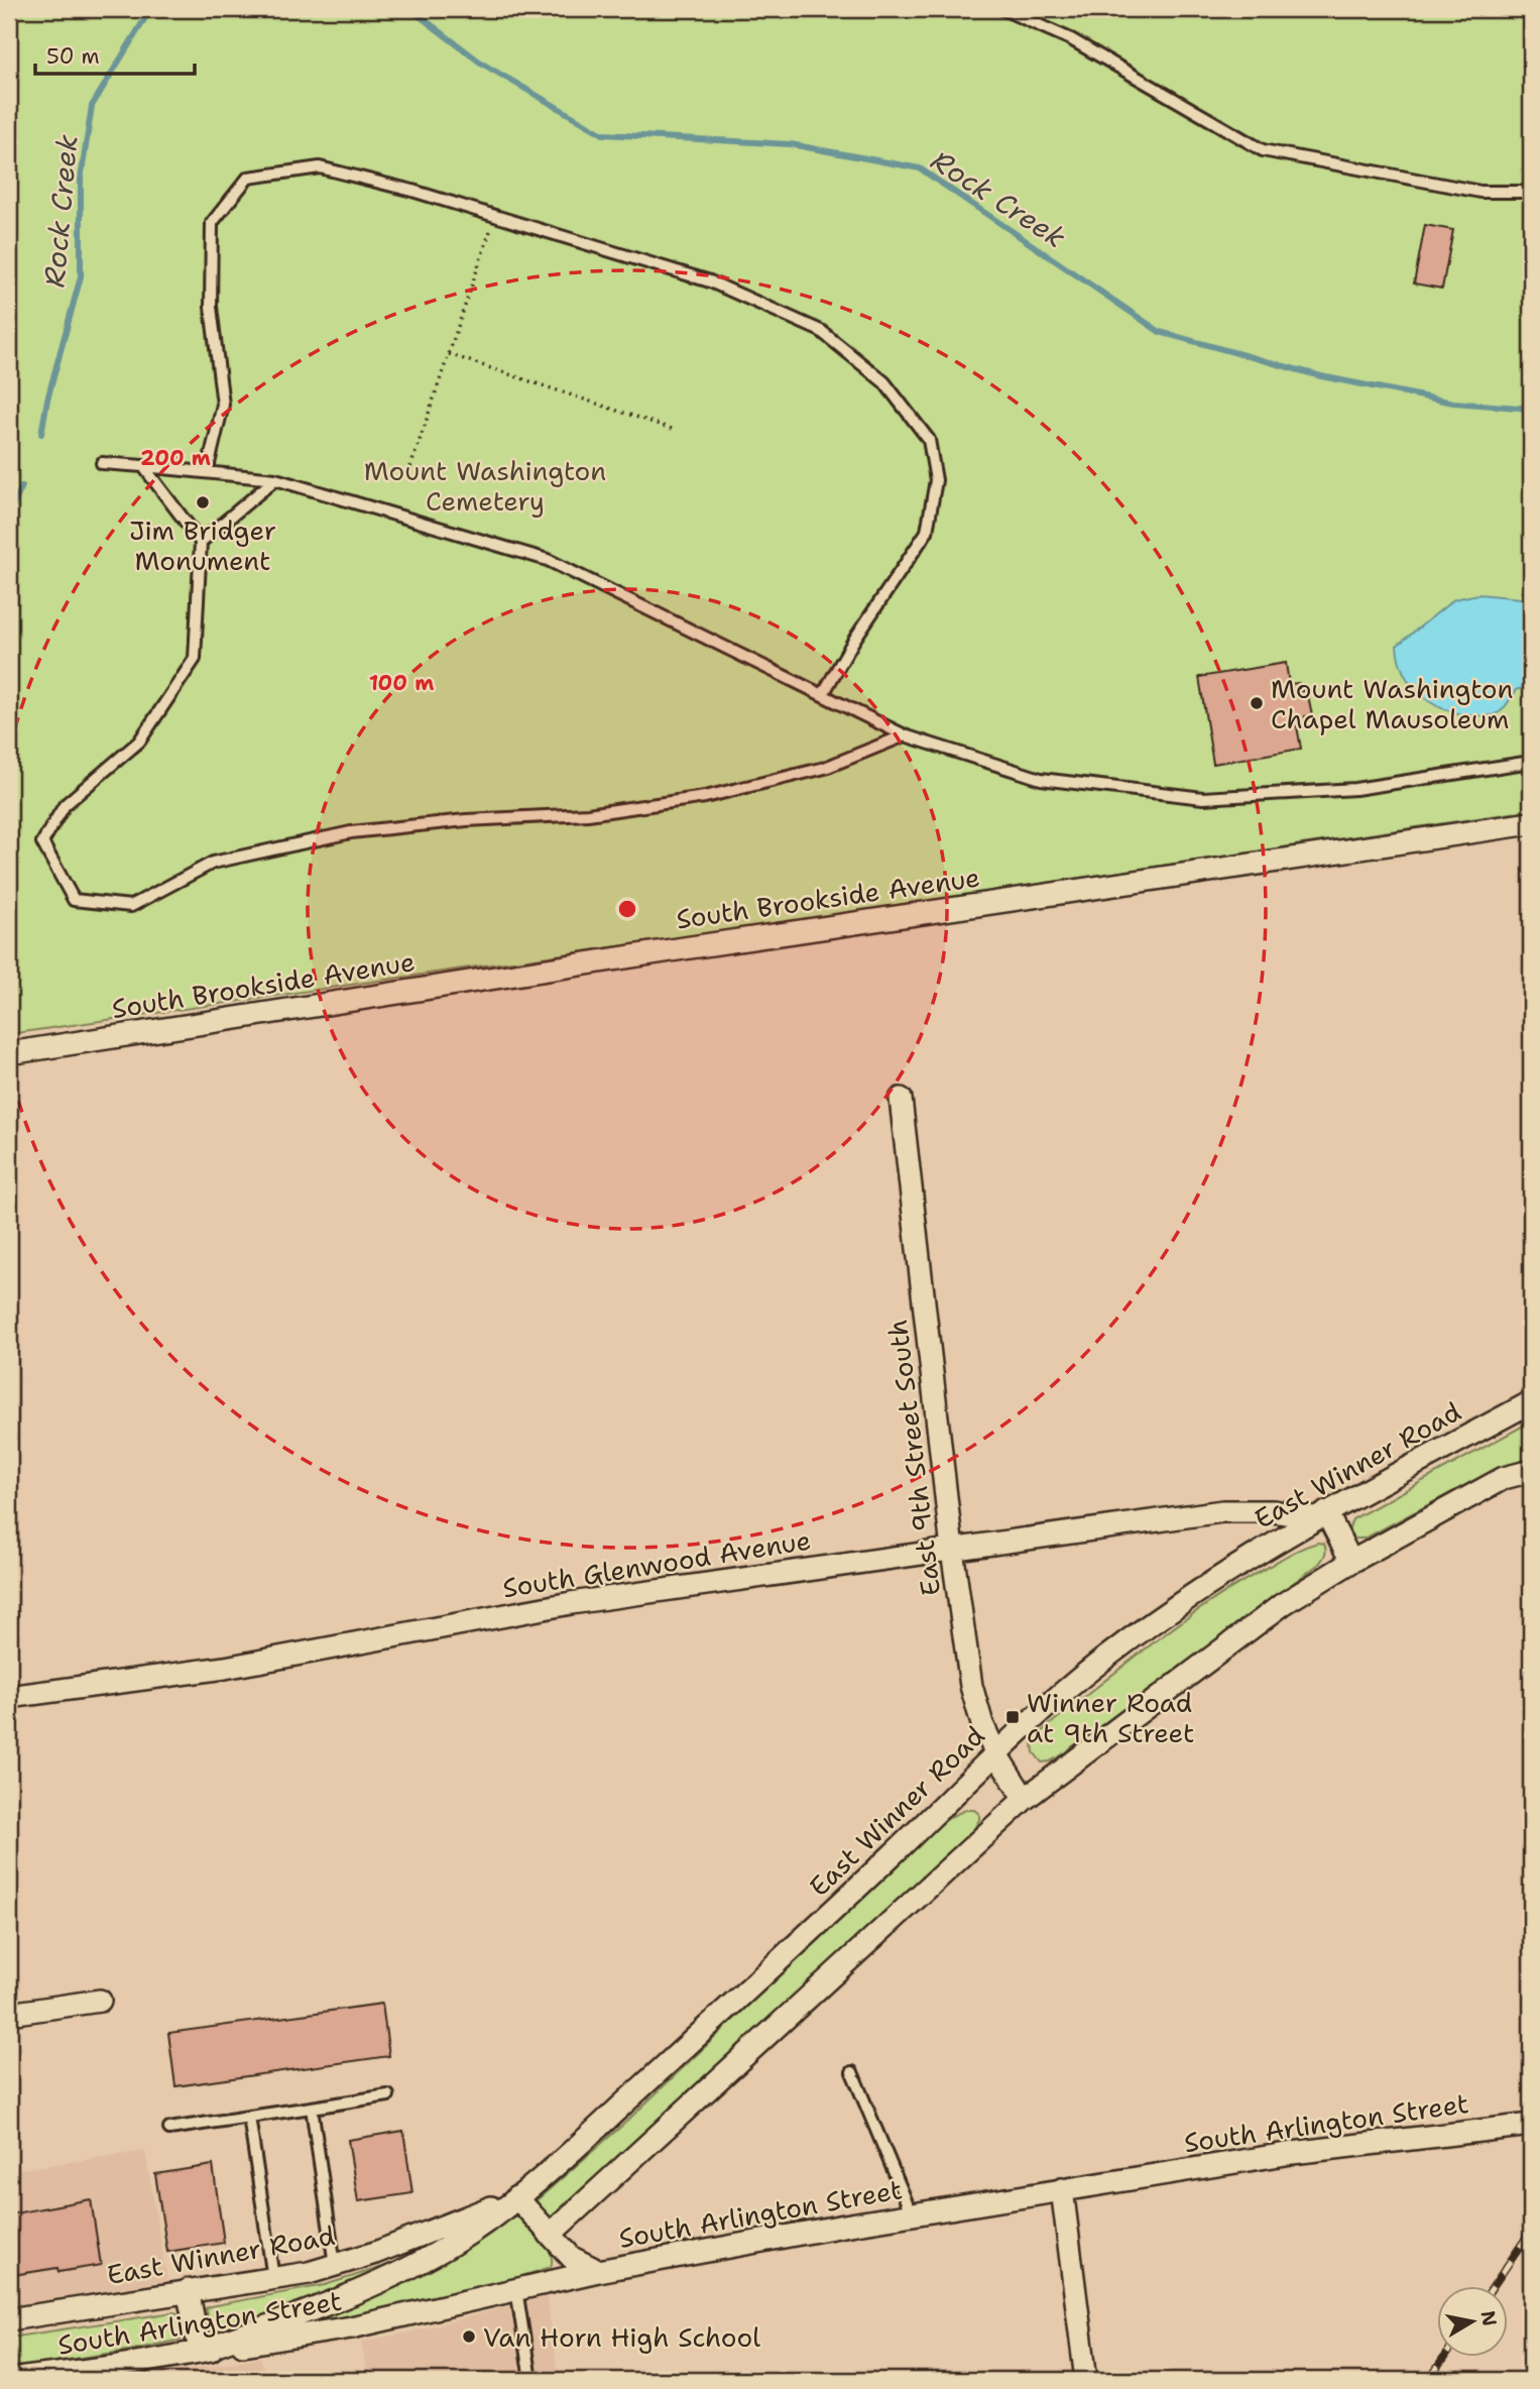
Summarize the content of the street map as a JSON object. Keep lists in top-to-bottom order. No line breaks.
{"streets":{"street":["South Brookside Avenue","East 9th Street South","East Winner Road","South Glenwood Avenue","South Arlington Street"]},"crossings":[["East 9th Street South","East Winner Road"],["East 9th Street South","South Glenwood Avenue"],["East Winner Road","South Glenwood Avenue"],["East Winner Road","South Arlington Street"]],"water":["Rock Creek"],"parks":["Mount Washington Cemetery"],"places":{"other":["Jim Bridger Monument","Mount Washington Chapel Mausoleum","Van Horn High School"],"transit":["Winner Road at 9th Street"]},"scale_bar":"50 m","north":"right","rings":["200 m","100 m"]}
